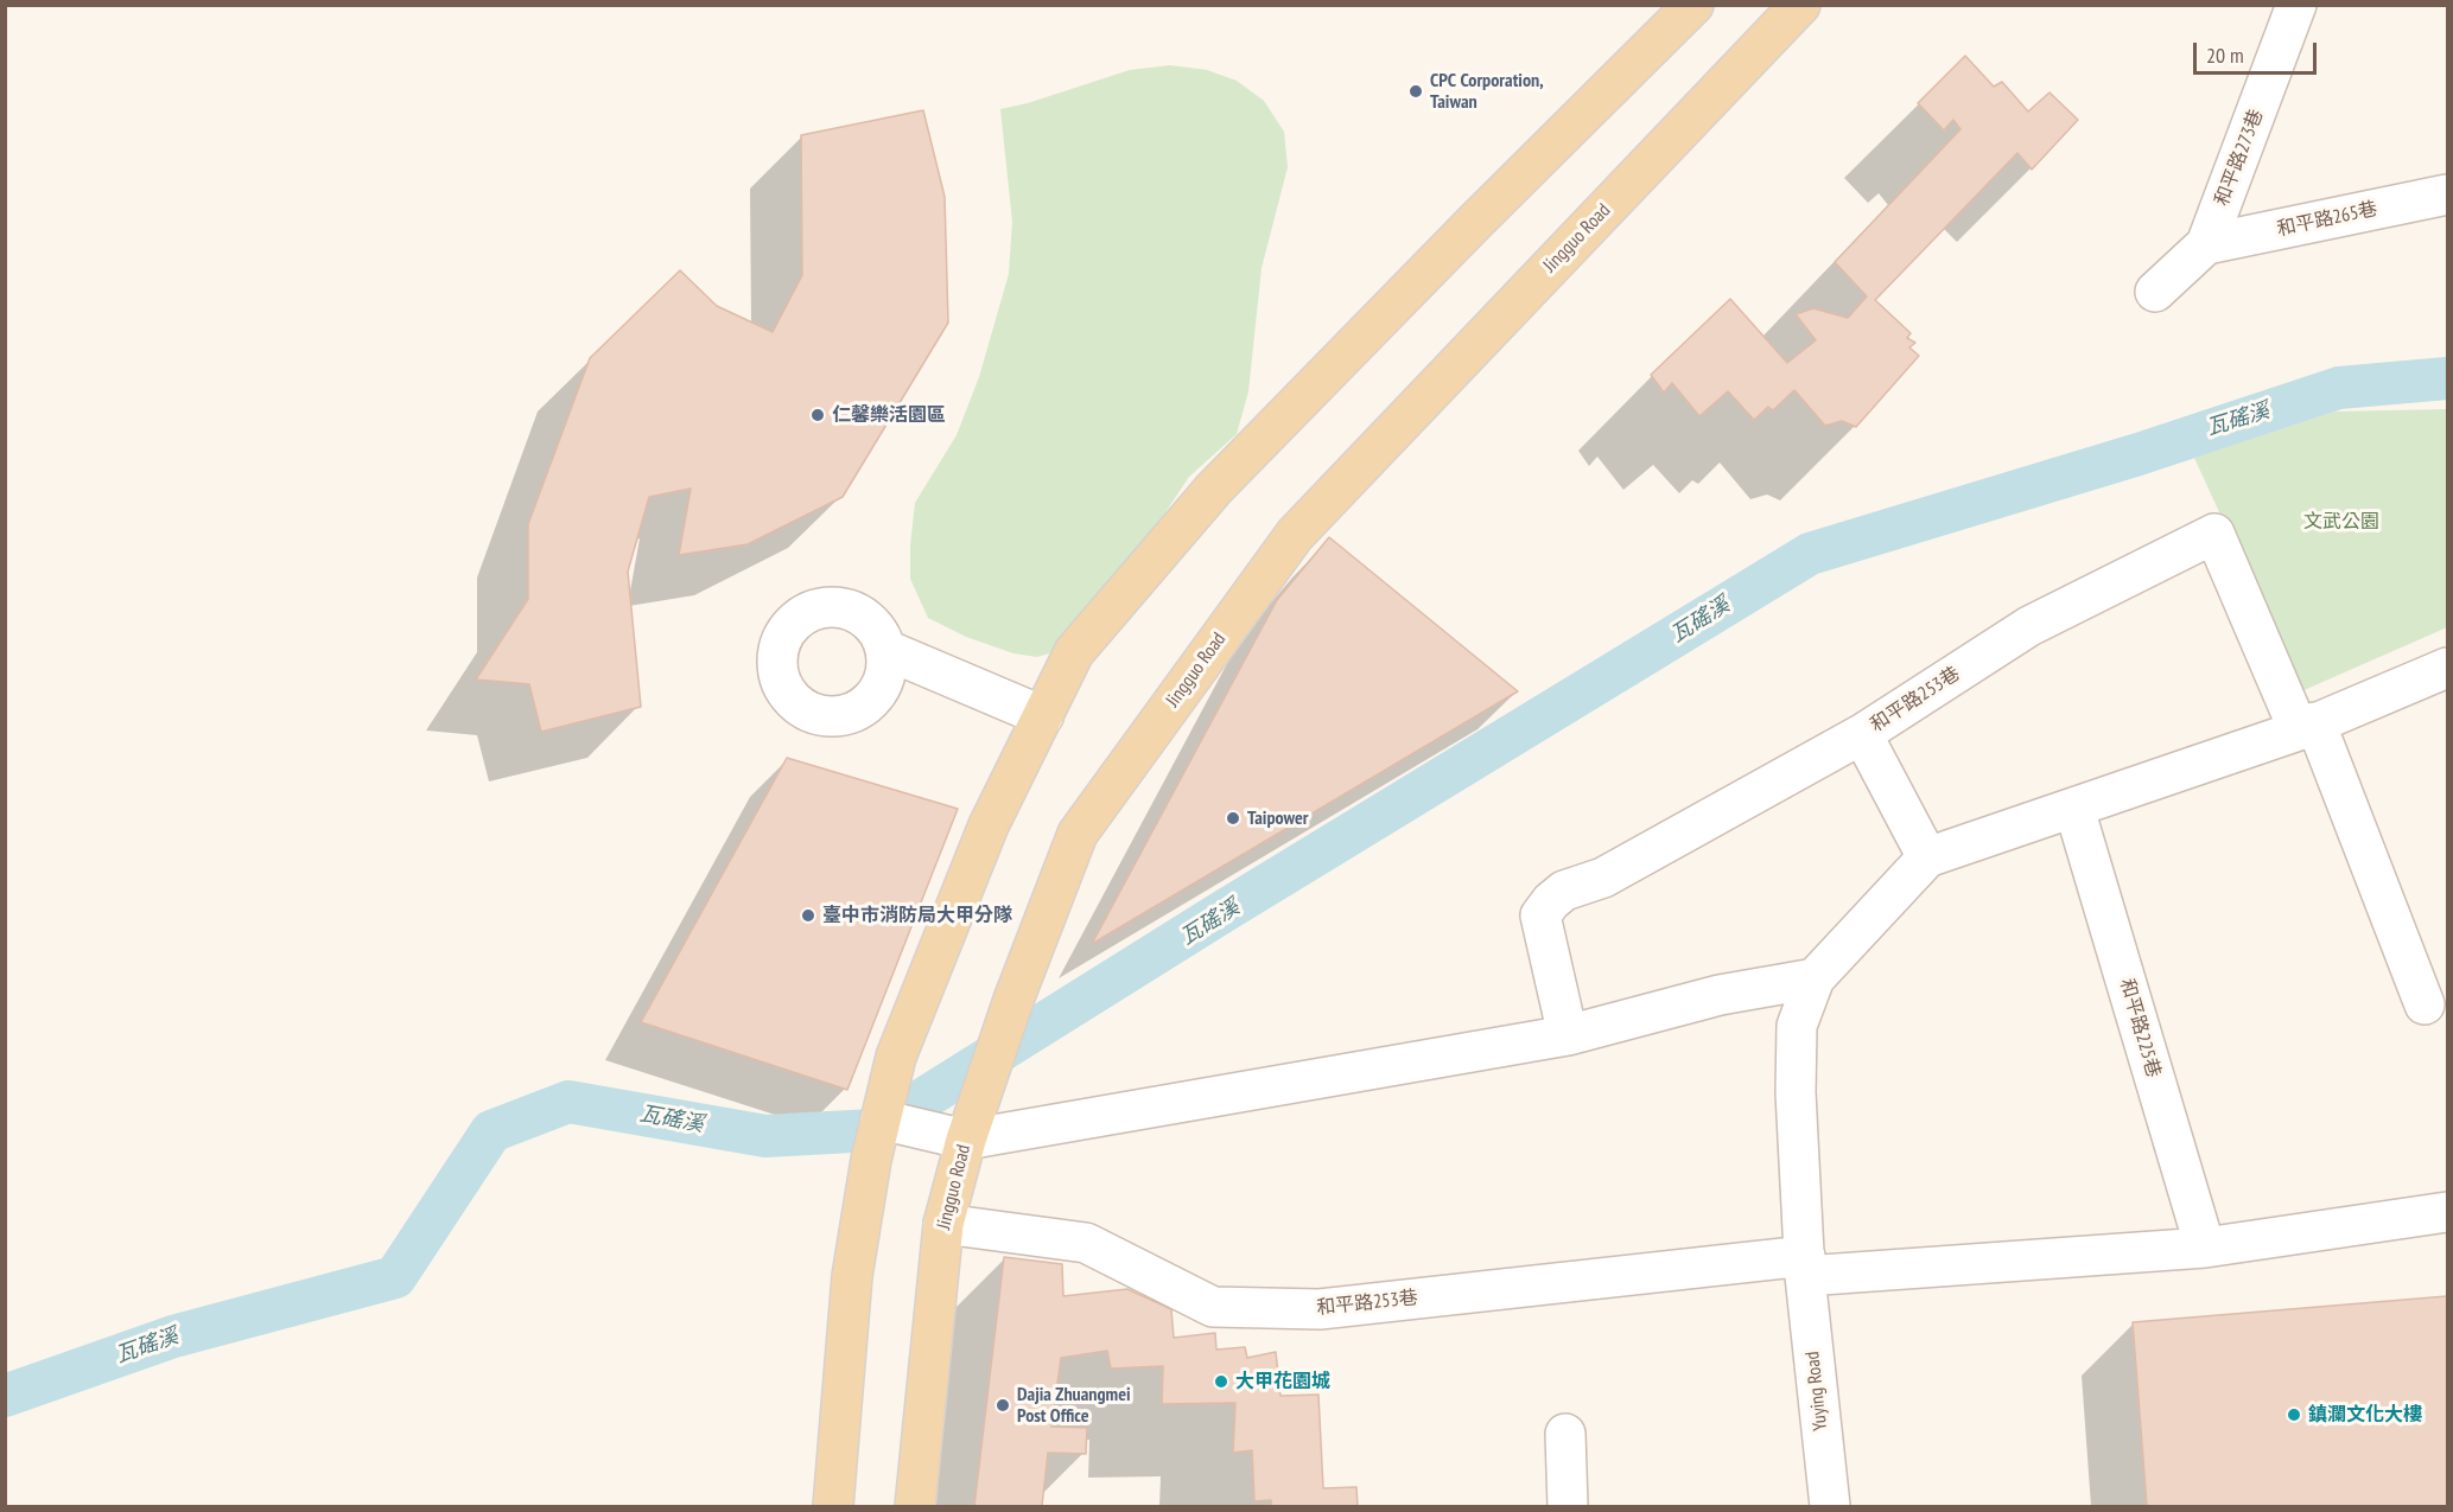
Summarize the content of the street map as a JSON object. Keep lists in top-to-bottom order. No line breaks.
{"streets":{"main road":["Jingguo Road"],"street":["和平路273巷","和平路265巷","和平路253巷","和平路225巷","Yuying Road"]},"crossings":[["和平路273巷","和平路265巷"],["Jingguo Road","和平路253巷"],["和平路253巷","Yuying Road"]],"water":["瓦磘溪"],"parks":["文武公園"],"places":["CPC Corporation, Taiwan","仁馨樂活園區","Taipower","臺中市消防局大甲分隊","大甲花園城","Dajia Zhuangmei Post Office","鎮瀾文化大樓"],"scale_bar":"20 m"}
